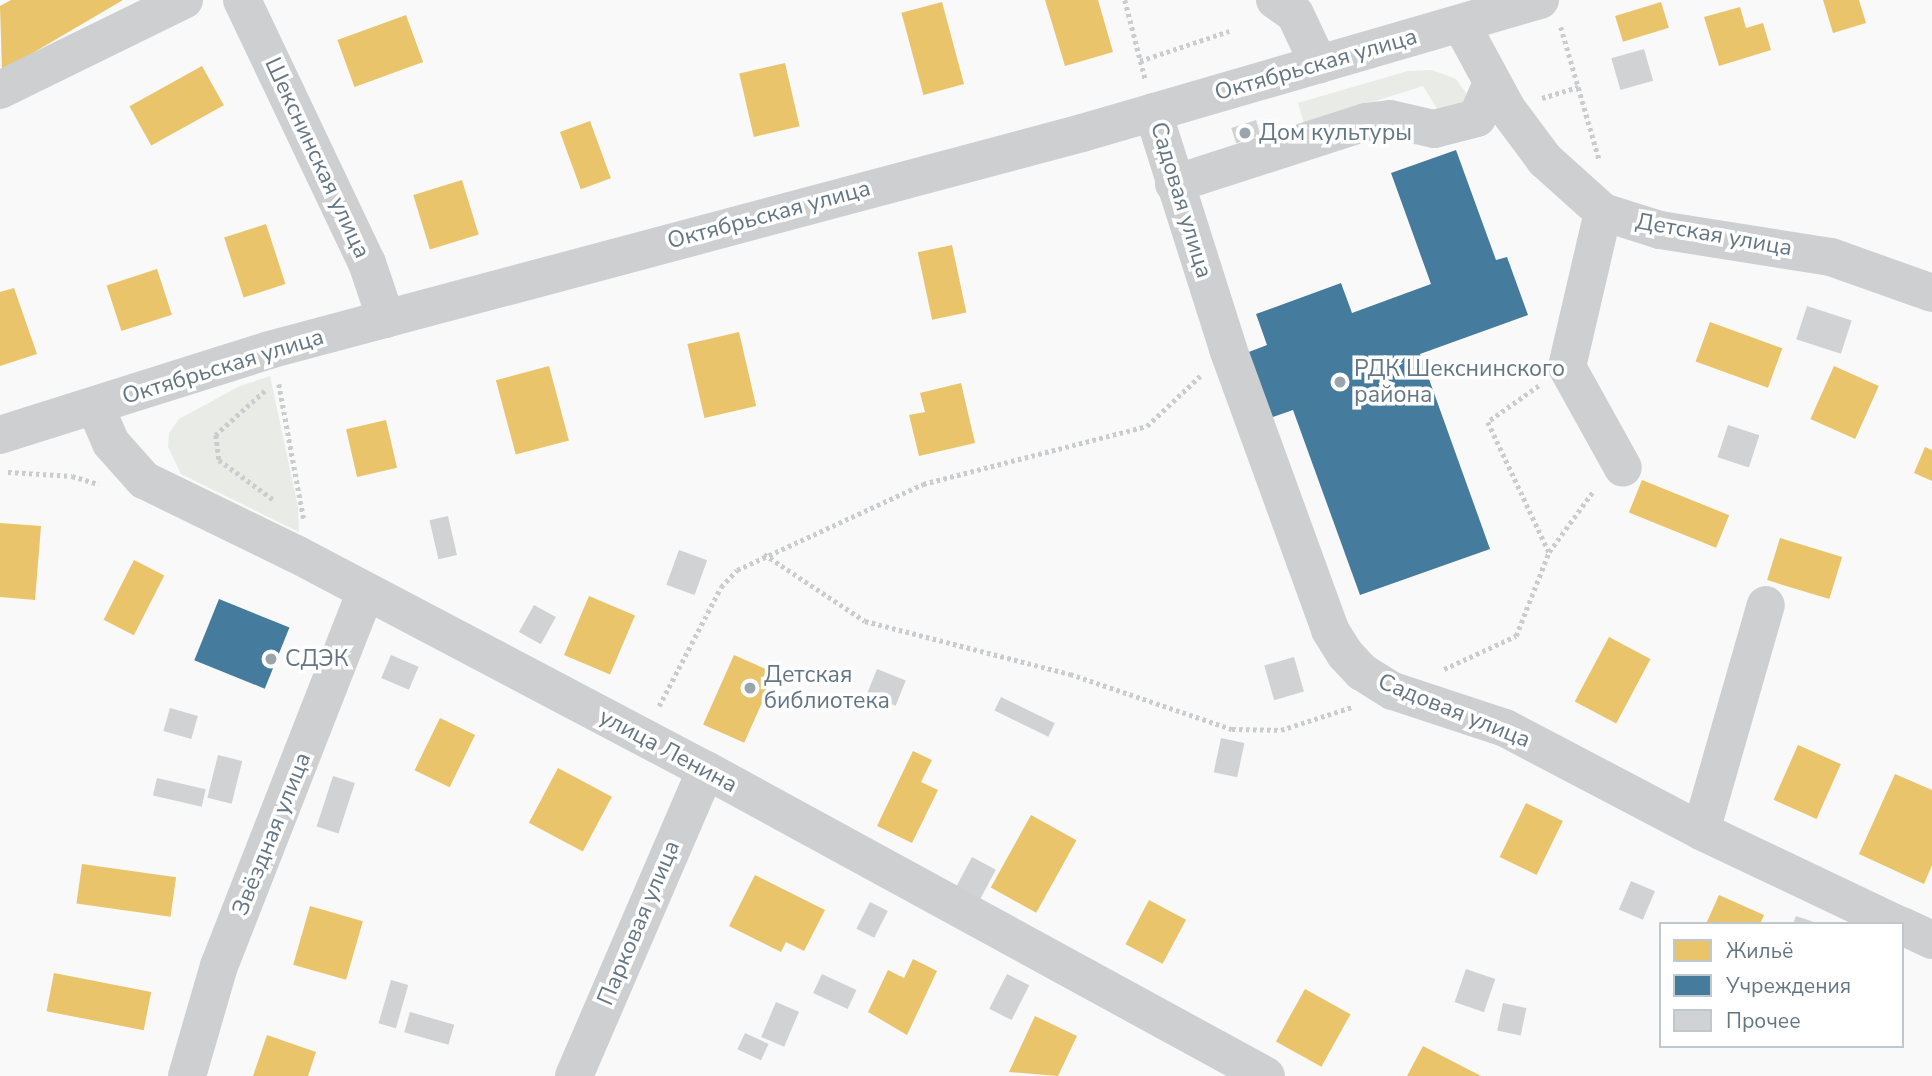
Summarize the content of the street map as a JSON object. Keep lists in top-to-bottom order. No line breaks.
{"streets":{"street":["Октябрьская улица","Шекснинская улица","Садовая улица","Детская улица","улица Ленина","Звёздная улица","Парковая улица"]},"crossings":[["Октябрьская улица","Шекснинская улица"],["Октябрьская улица","Садовая улица"],["Октябрьская улица","Детская улица"],["Октябрьская улица","улица Ленина"],["улица Ленина","Звёздная улица"],["улица Ленина","Парковая улица"]],"places":["Дом культуры","РДК Шекснинского района","СДЭК","Детская библиотека"],"legend":["Жильё","Учреждения","Прочее"]}
